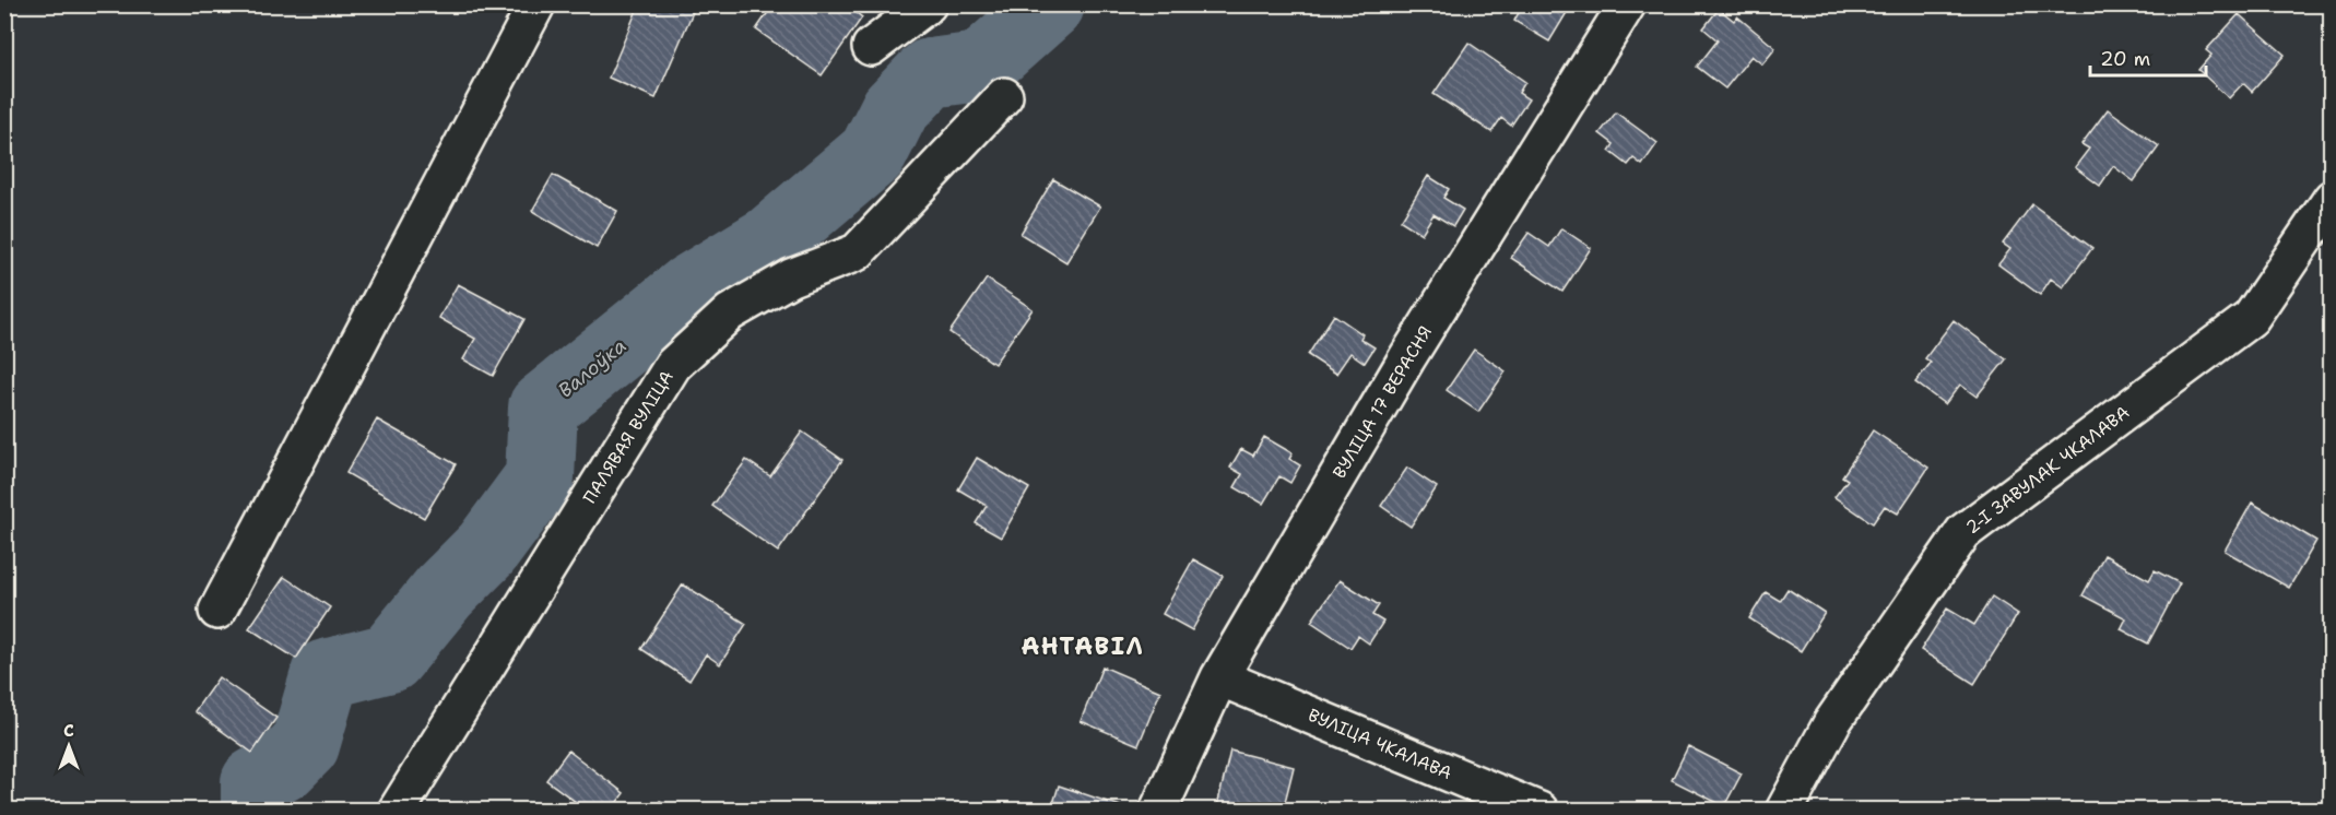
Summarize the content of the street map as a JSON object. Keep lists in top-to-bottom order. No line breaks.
{"streets":{"street":["ВУЛІЦА 17 ВЕРАСНЯ","ПАЛЯВАЯ ВУЛІЦА","2-І ЗАВУЛАК ЧКАЛАВА","ВУЛІЦА ЧКАЛАВА"]},"crossings":[["ВУЛІЦА 17 ВЕРАСНЯ","ВУЛІЦА ЧКАЛАВА"]],"districts":["АНТАВІЛ"],"water":["Валоўка"],"scale_bar":"20 m","north":"top"}
